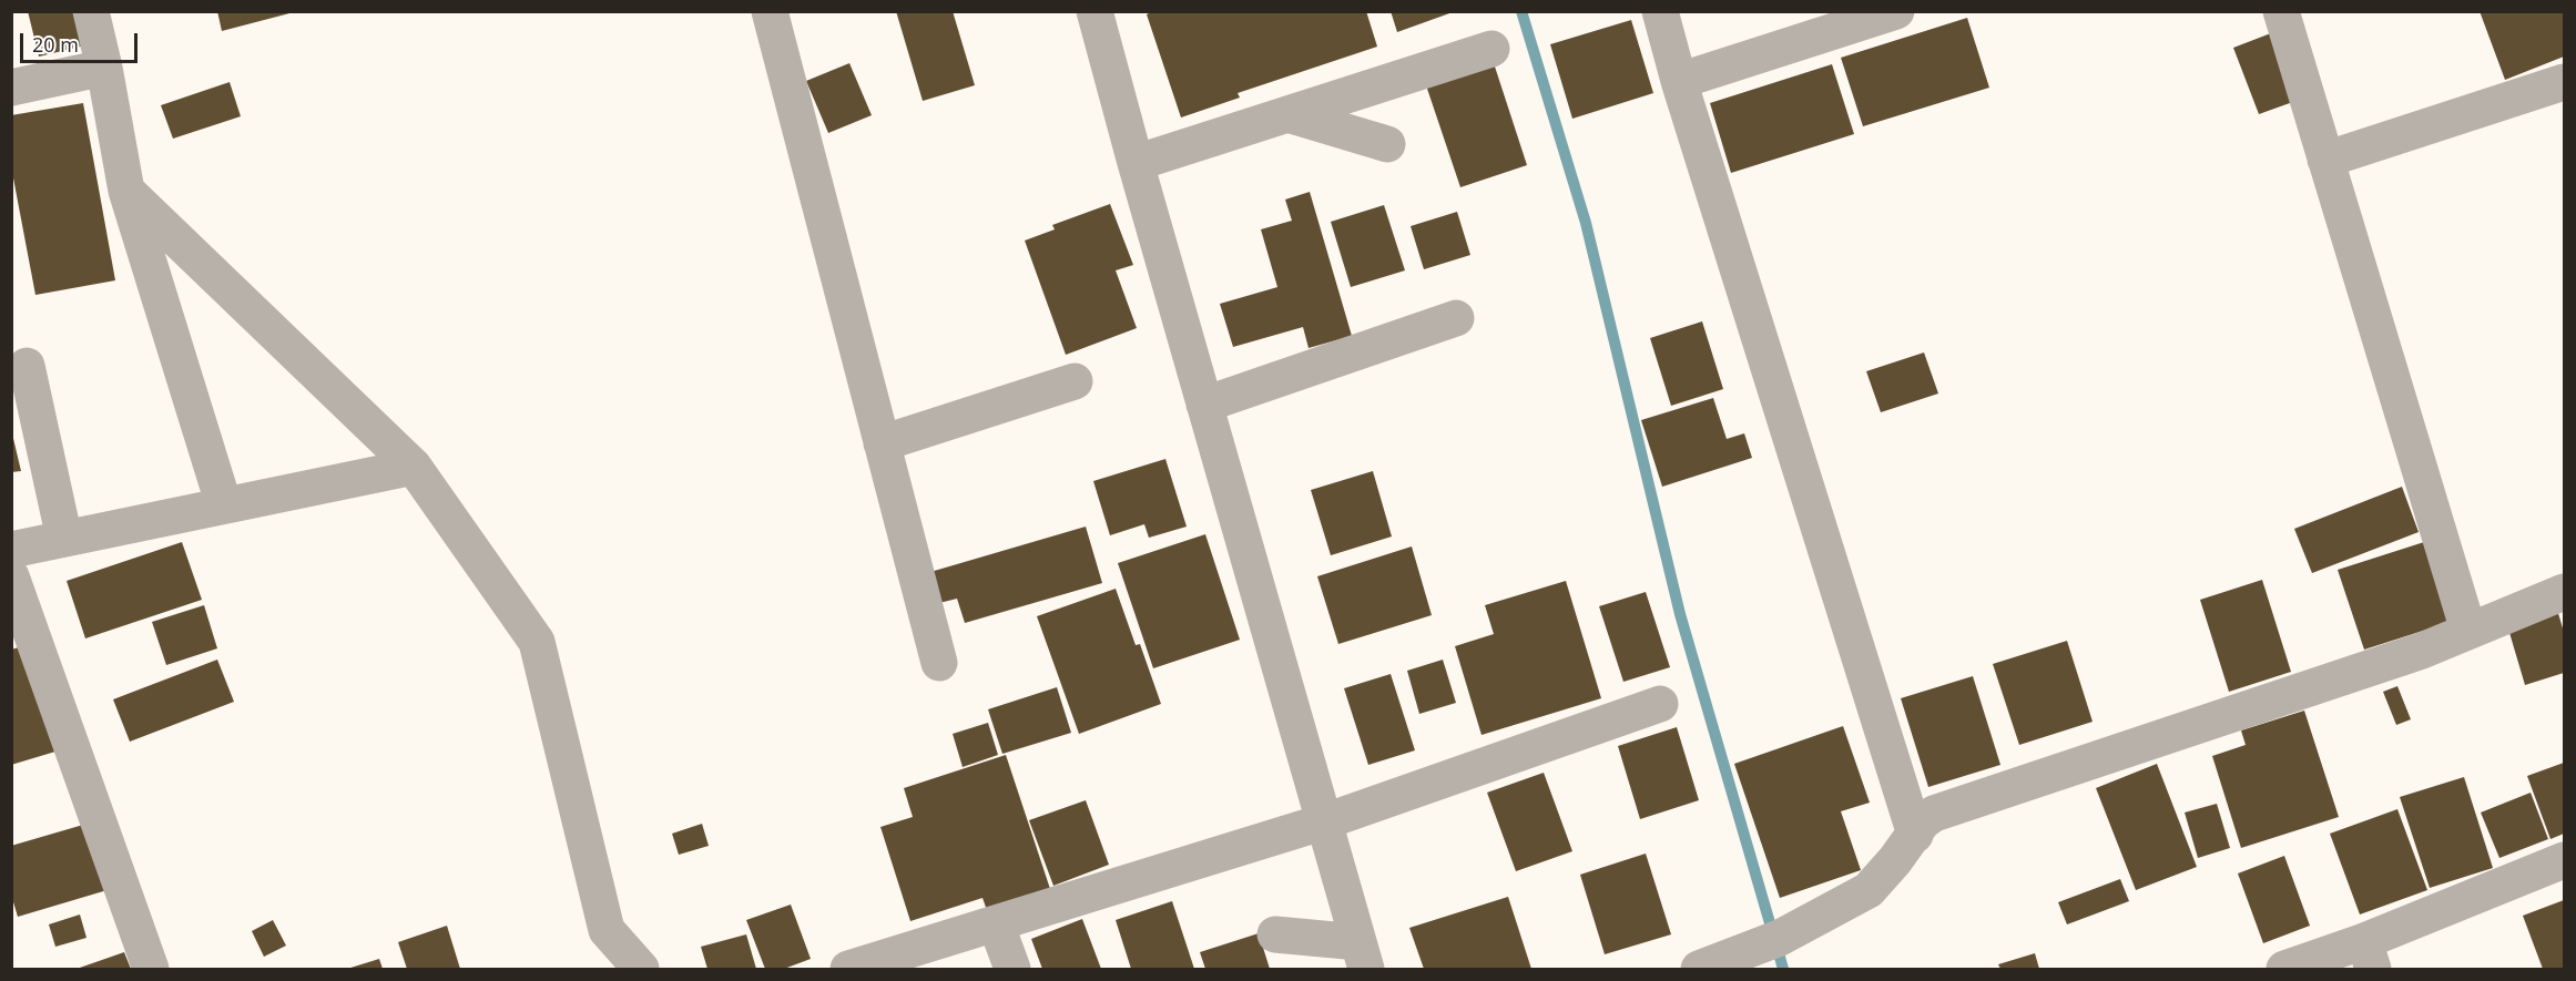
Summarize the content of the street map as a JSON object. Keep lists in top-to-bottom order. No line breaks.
{"scale_bar":"20 m"}
